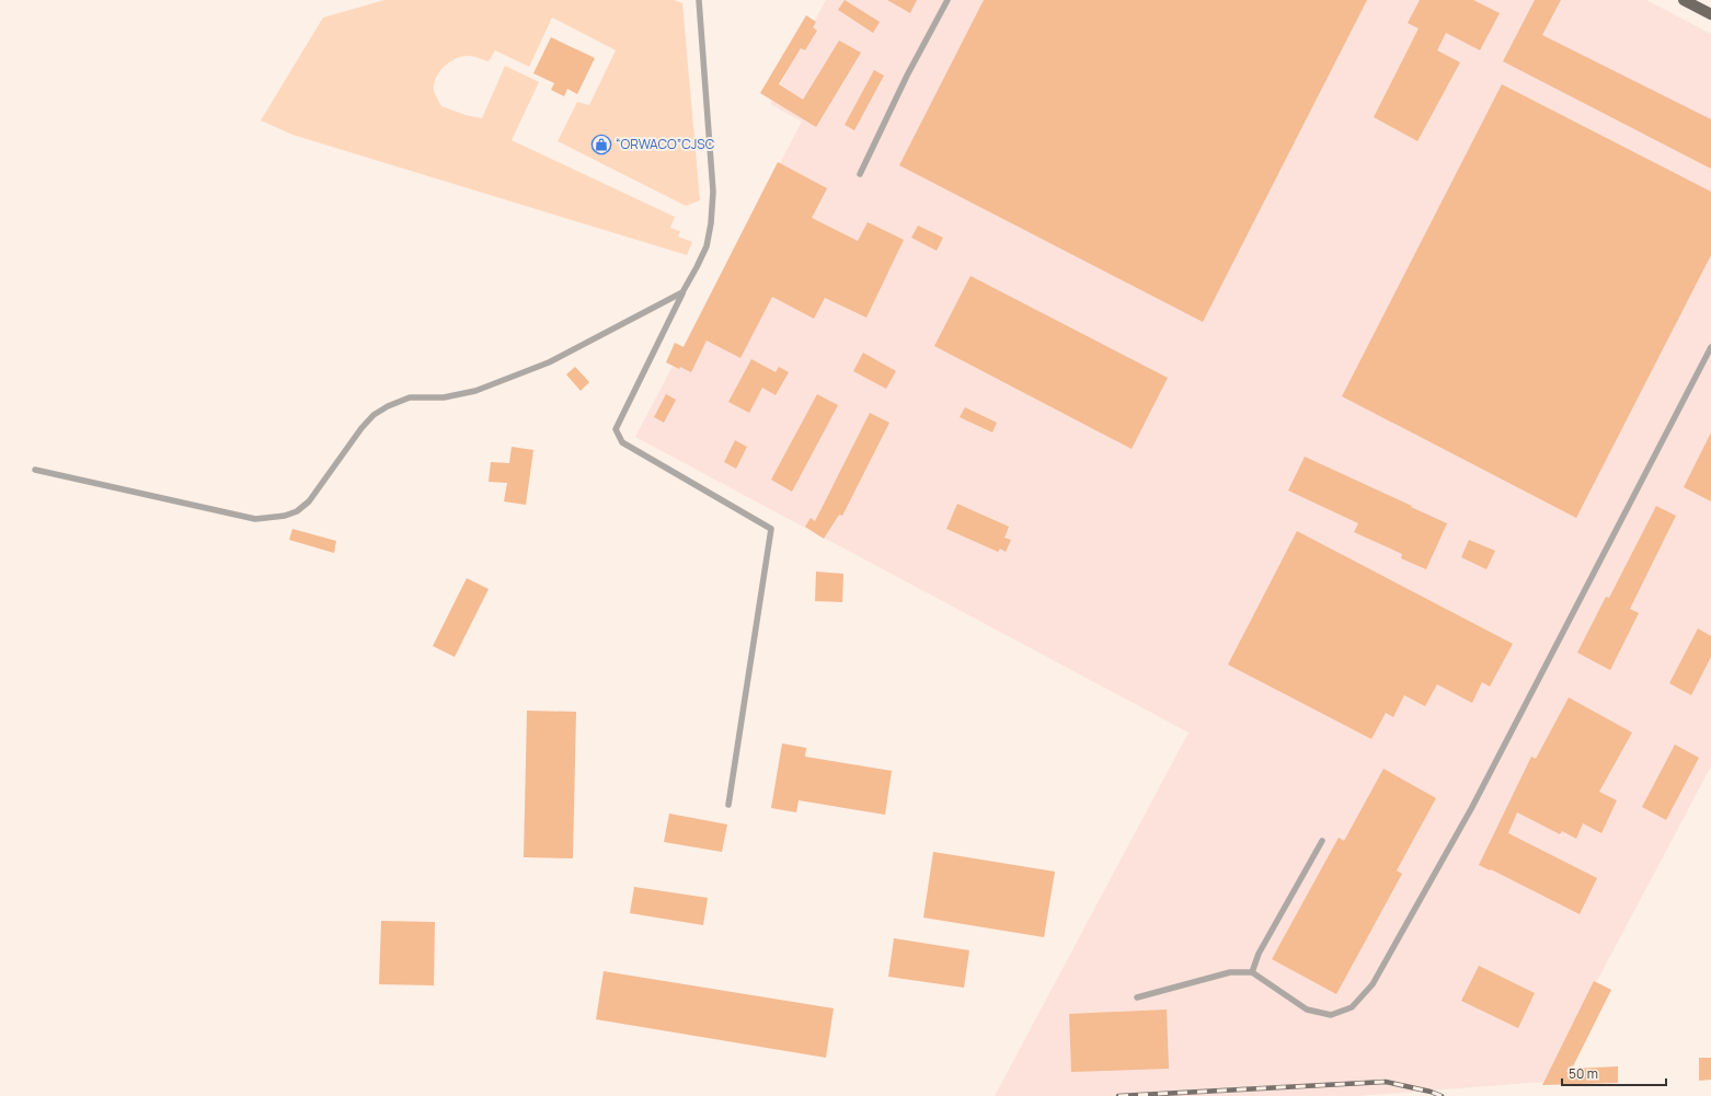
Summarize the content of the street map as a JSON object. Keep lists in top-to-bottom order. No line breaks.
{"places":{"shop":["“ORWACO”CJSC"]},"scale_bar":"50 m"}
